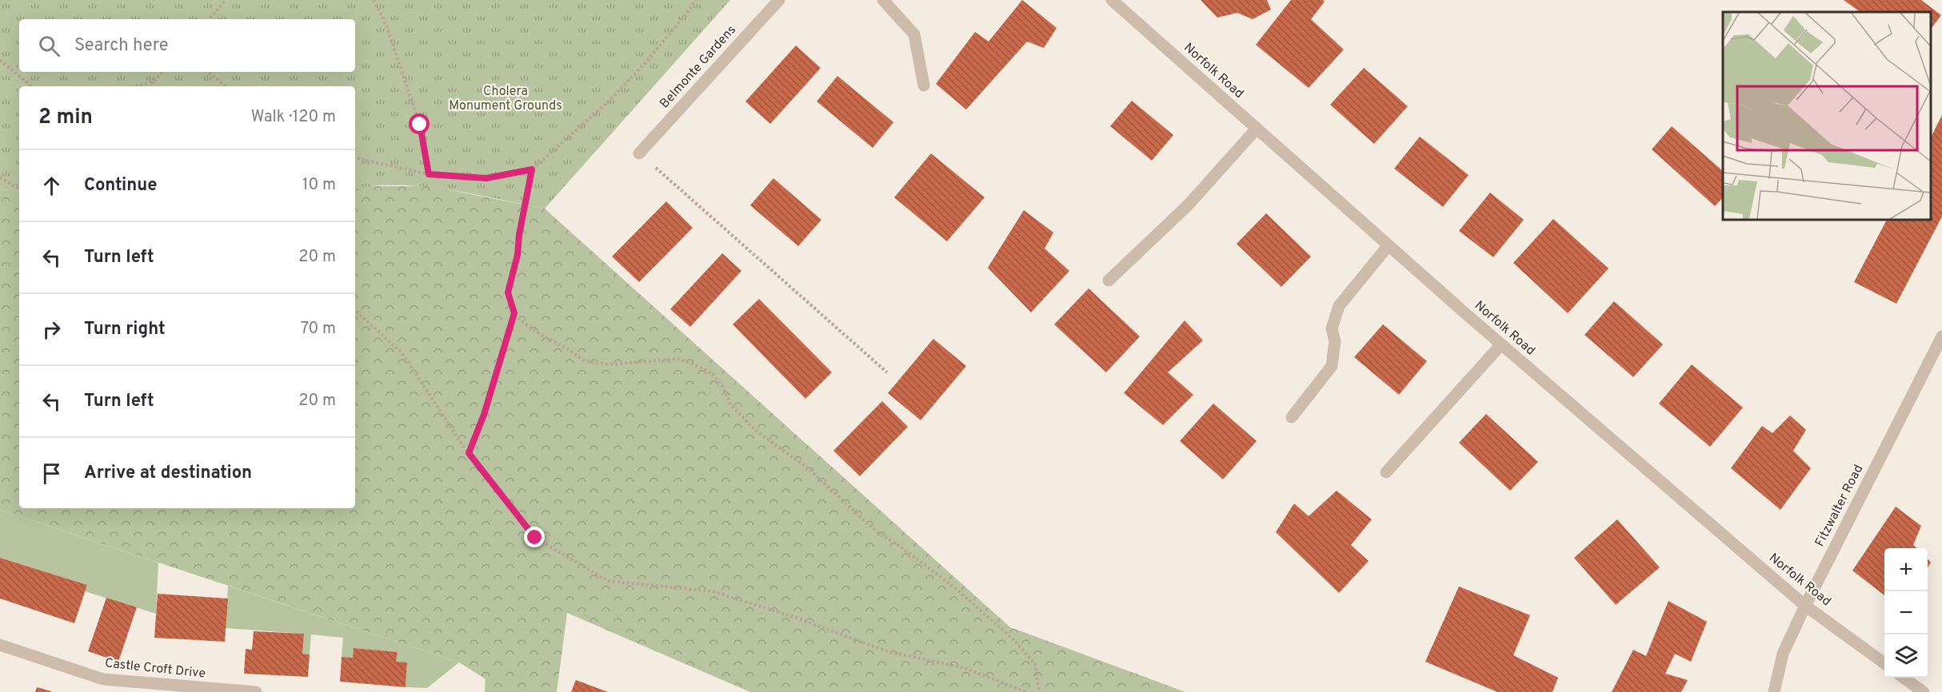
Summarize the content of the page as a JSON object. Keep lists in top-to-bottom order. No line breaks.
{"streets":{"street":["Belmonte Gardens","Norfolk Road","Fitzwalter Road","Castle Croft Drive"]},"crossings":[["Norfolk Road","Fitzwalter Road"]],"parks":["Cholera Monument Grounds"],"page":{"search":"Search here","heading":["2 min","Walk · 120 m"],"list":[["Continue","10 m"],["Turn left","20 m"],["Turn right","70 m"],["Turn left","20 m"],"Arrive at destination"],"map_buttons":["+","−"]}}
